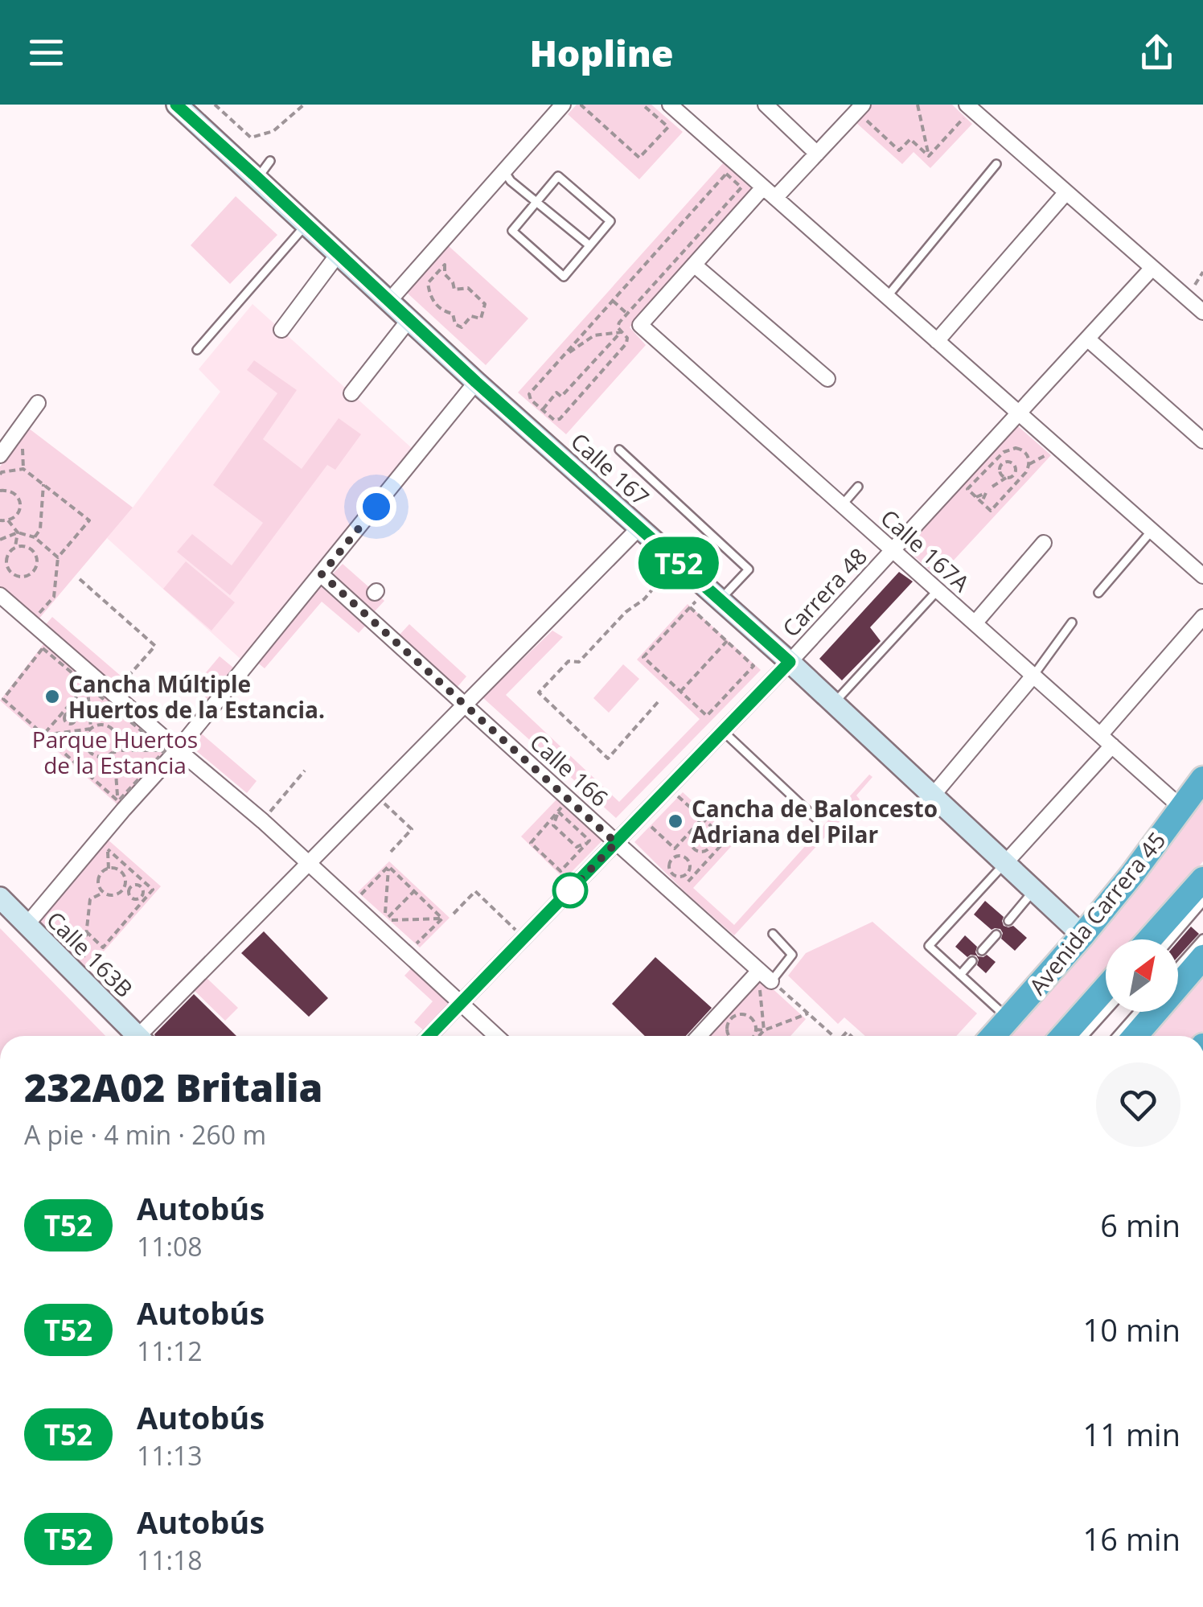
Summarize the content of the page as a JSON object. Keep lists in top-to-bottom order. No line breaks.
{"streets":{"highway":["Avenida Carrera 45"],"street":["Calle 167","Calle 167A","Carrera 48","Calle 166","Calle 163B"]},"crossings":[["Calle 167","Carrera 48"],["Calle 167","Avenida Carrera 45"],["Calle 167A","Carrera 48"],["Calle 167A","Avenida Carrera 45"],["Carrera 48","Calle 166"]],"parks":["Parque Huertos de la Estancia"],"places":["Cancha Múltiple Huertos de la Estancia.","Cancha de Baloncesto Adriana del Pilar"],"lines":["bus line T52"],"north":"top right","page":{"header":"Hopline","on_map":"T52","heading":["232A02 Britalia","A pie · 4 min · 260 m"],"list":[{"mark":"T52","name":"Autobús","note":"11:08","value":"6 min"},{"mark":"T52","name":"Autobús","note":"11:12","value":"10 min"},{"mark":"T52","name":"Autobús","note":"11:13","value":"11 min"},{"mark":"T52","name":"Autobús","note":"11:18","value":"16 min"}]}}
